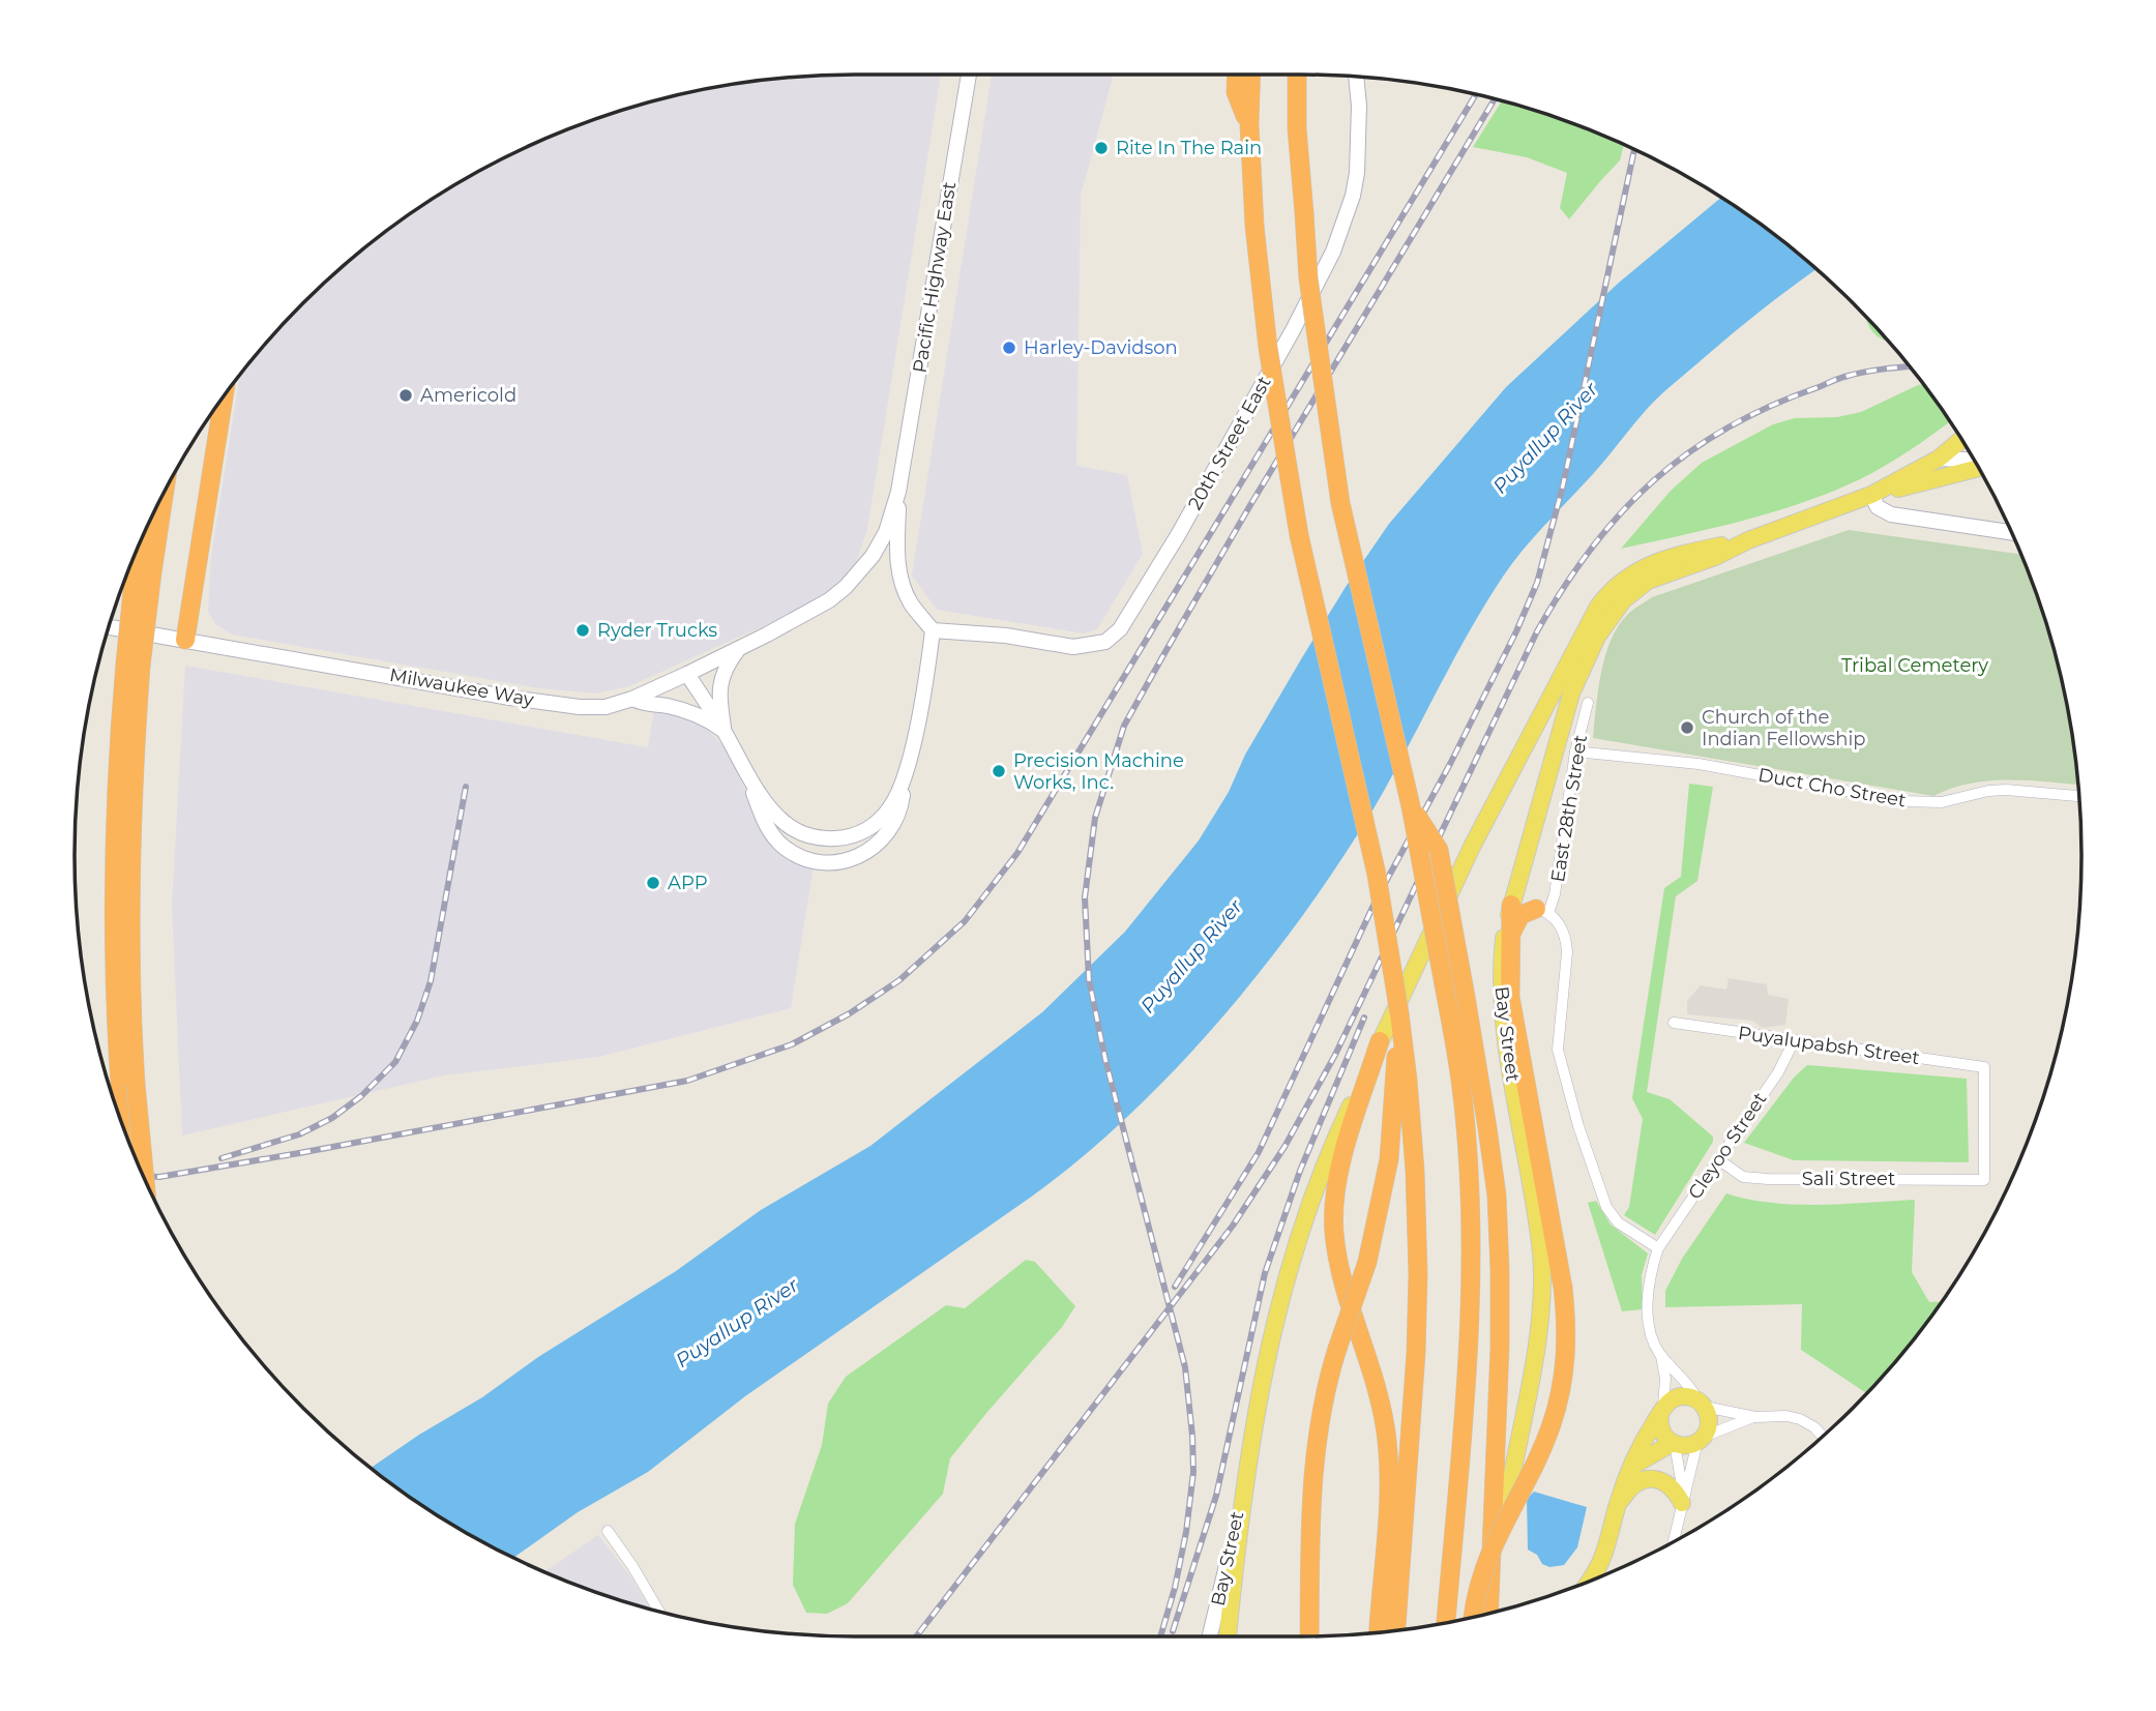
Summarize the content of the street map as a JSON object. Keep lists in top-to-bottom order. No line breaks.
{"streets":{"main road":["Bay Street"],"street":["Pacific Highway East","20th Street East","Milwaukee Way","Duct Cho Street","East 28th Street","Puyalupabsh Street","Cleyoo Street","Sali Street"]},"crossings":[["Pacific Highway East","Milwaukee Way"],["Duct Cho Street","East 28th Street"],["Puyalupabsh Street","Cleyoo Street"],["Puyalupabsh Street","Sali Street"],["Cleyoo Street","Sali Street"]],"water":["Puyallup River"],"parks":["Tribal Cemetery"],"places":["Rite In The Rain","Harley-Davidson","Americold","Ryder Trucks","Church of the Indian Fellowship","Precision Machine Works, Inc.","APP"]}
